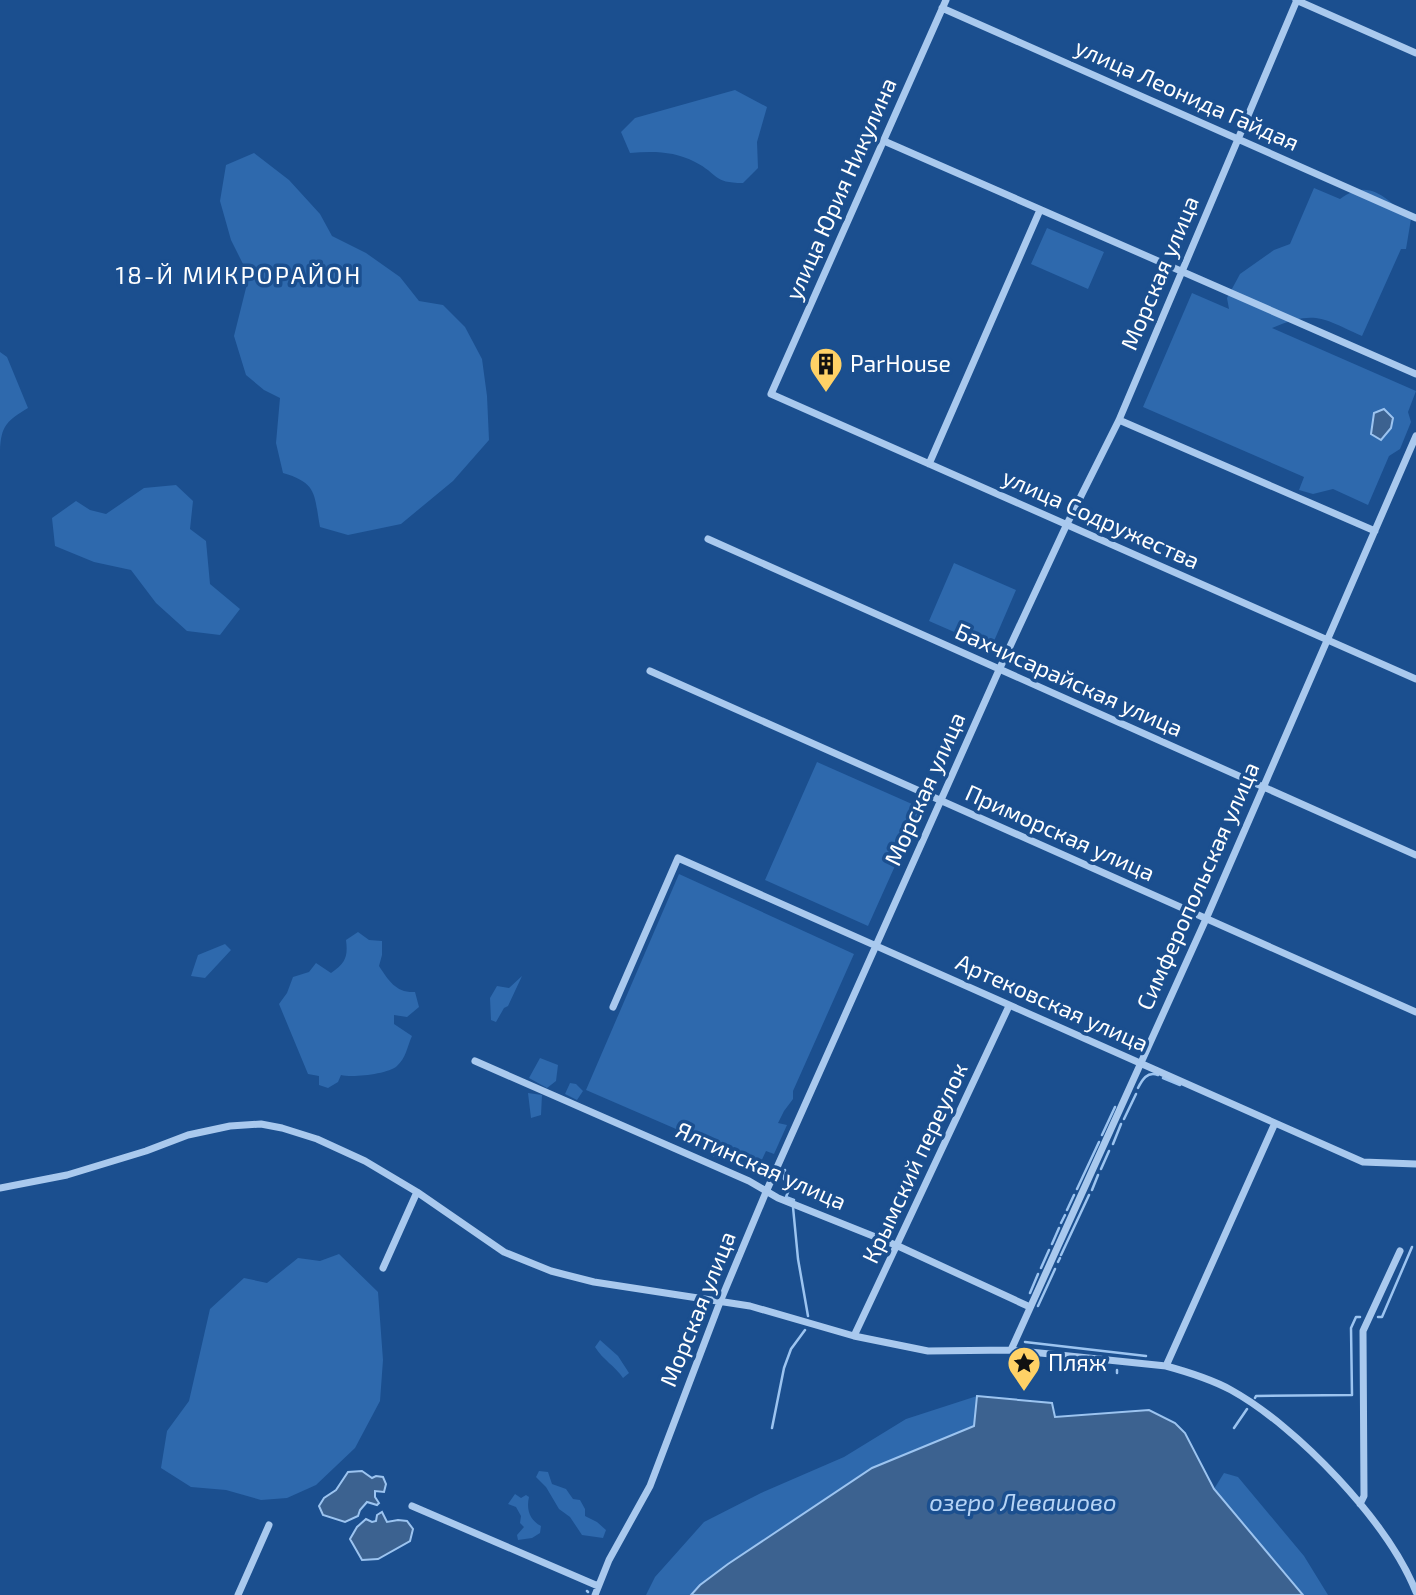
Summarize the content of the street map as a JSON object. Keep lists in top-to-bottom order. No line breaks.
{"streets":{"street":["улица Леонида Гайдая","улица Юрия Никулина","Морская улица","улица Содружества","Бахчисарайская улица","Приморская улица","Симферопольская улица","Артековская улица","Крымский переулок","Ялтинская улица"]},"crossings":[["улица Леонида Гайдая","улица Юрия Никулина"],["улица Леонида Гайдая","Морская улица"],["улица Юрия Никулина","улица Содружества"],["Морская улица","улица Содружества"],["Морская улица","Бахчисарайская улица"],["Морская улица","Приморская улица"],["Морская улица","Артековская улица"],["Морская улица","Ялтинская улица"],["улица Содружества","Симферопольская улица"],["Бахчисарайская улица","Симферопольская улица"],["Приморская улица","Симферопольская улица"],["Симферопольская улица","Артековская улица"],["Симферопольская улица","Ялтинская улица"],["Артековская улица","Крымский переулок"],["Крымский переулок","Ялтинская улица"]],"districts":["18-Й МИКРОРАЙОН"],"water":["озеро Левашово"],"places":{"building":["ParHouse"],"place":["Пляж"]}}
